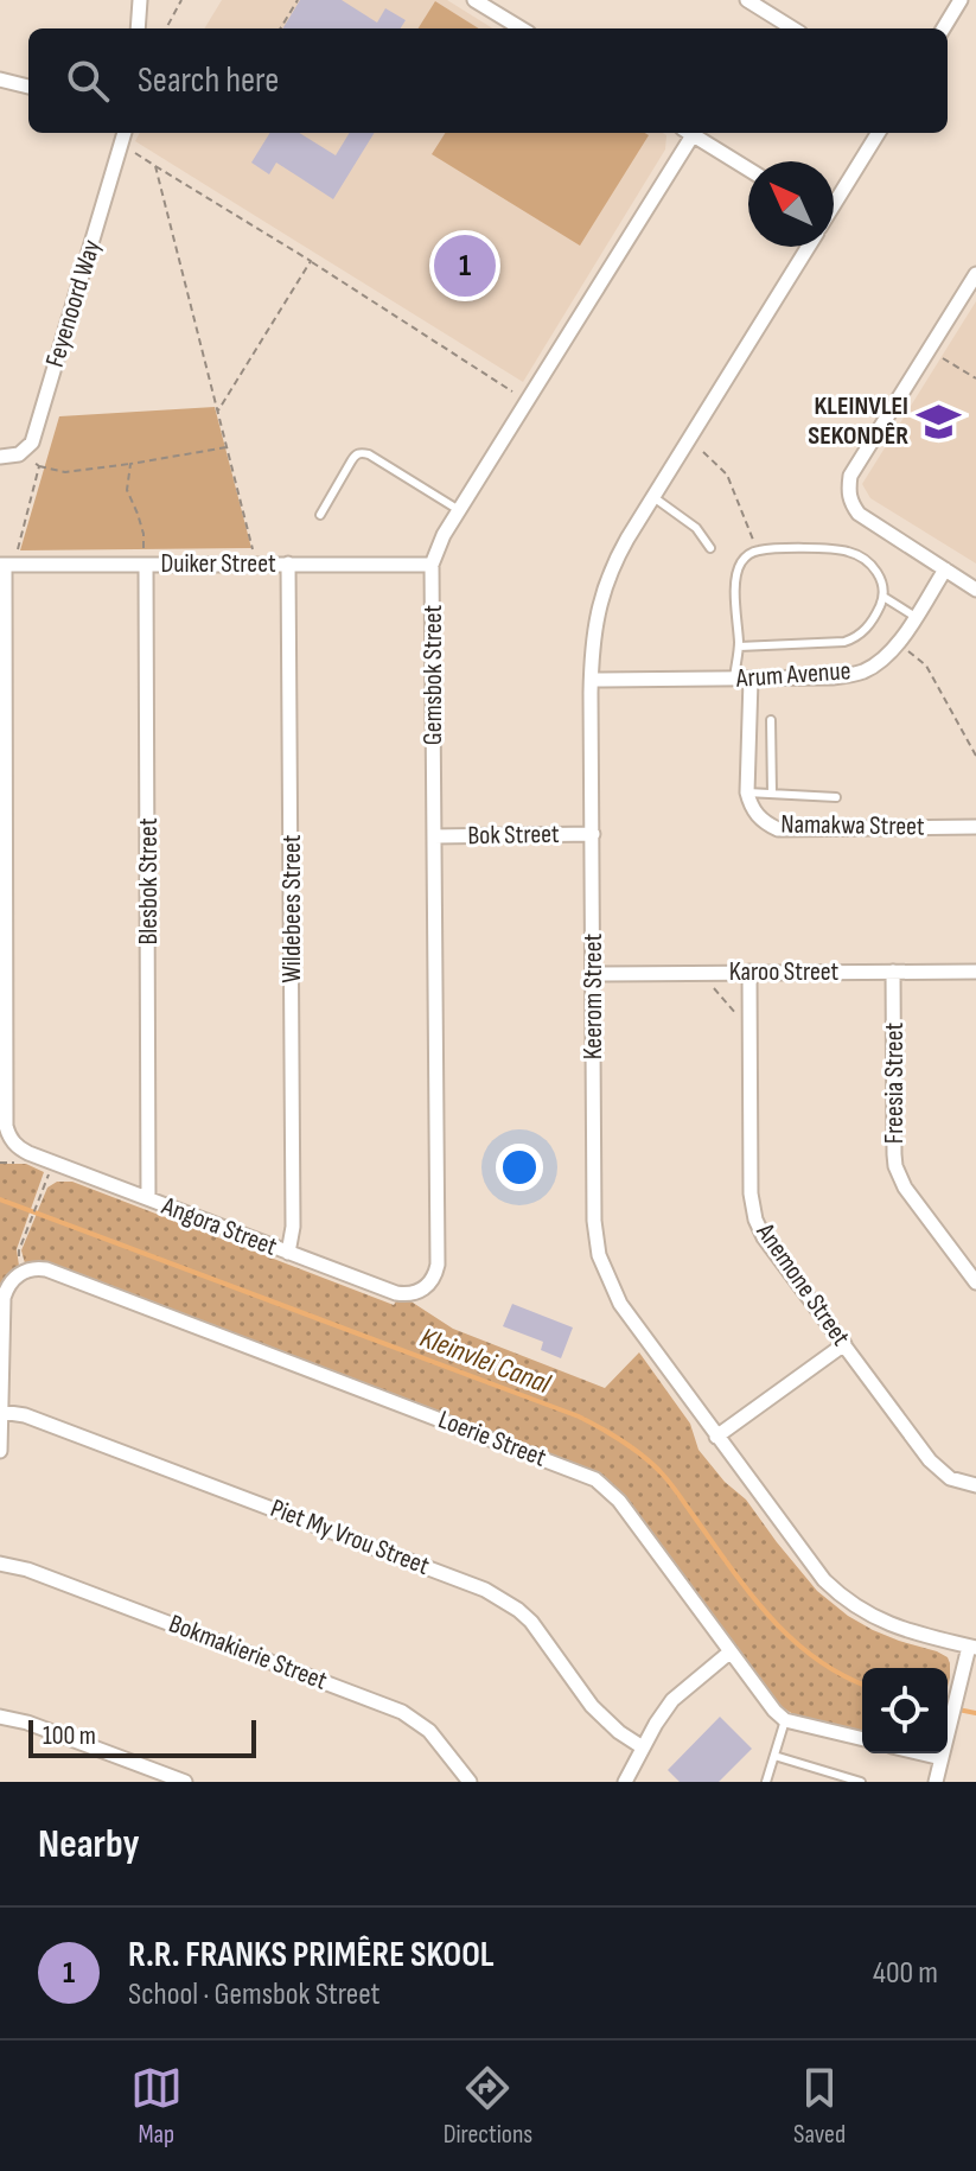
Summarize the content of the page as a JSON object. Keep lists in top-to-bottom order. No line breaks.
{"streets":{"street":["Feyenoord Way","Duiker Street","Gemsbok Street","Arum Avenue","Namakwa Street","Bok Street","Blesbok Street","Wildebees Street","Karoo Street","Keerom Street","Freesia Street","Angora Street","Anemone Street","Loerie Street","Piet My Vrou Street","Bokmakierie Street"]},"crossings":[["Duiker Street","Gemsbok Street"],["Duiker Street","Blesbok Street"],["Duiker Street","Wildebees Street"],["Duiker Street","Angora Street"],["Gemsbok Street","Bok Street"],["Gemsbok Street","Angora Street"],["Arum Avenue","Namakwa Street"],["Arum Avenue","Keerom Street"],["Bok Street","Keerom Street"],["Blesbok Street","Angora Street"],["Wildebees Street","Angora Street"],["Karoo Street","Keerom Street"],["Karoo Street","Freesia Street"],["Karoo Street","Anemone Street"]],"water":["Kleinvlei Canal"],"places":{"school or university":["KLEINVLEI SEKONDÊR"]},"scale_bar":"100 m","north":"top left","page":{"search":"Search here","pins":"1","scale":"100 m","heading":"Nearby","list":[{"mark":"1","name":"R.R. FRANKS PRIMÊRE SKOOL","note":"School · Gemsbok Street","value":"400 m"}],"nav":["Map","Directions","Saved"]}}
